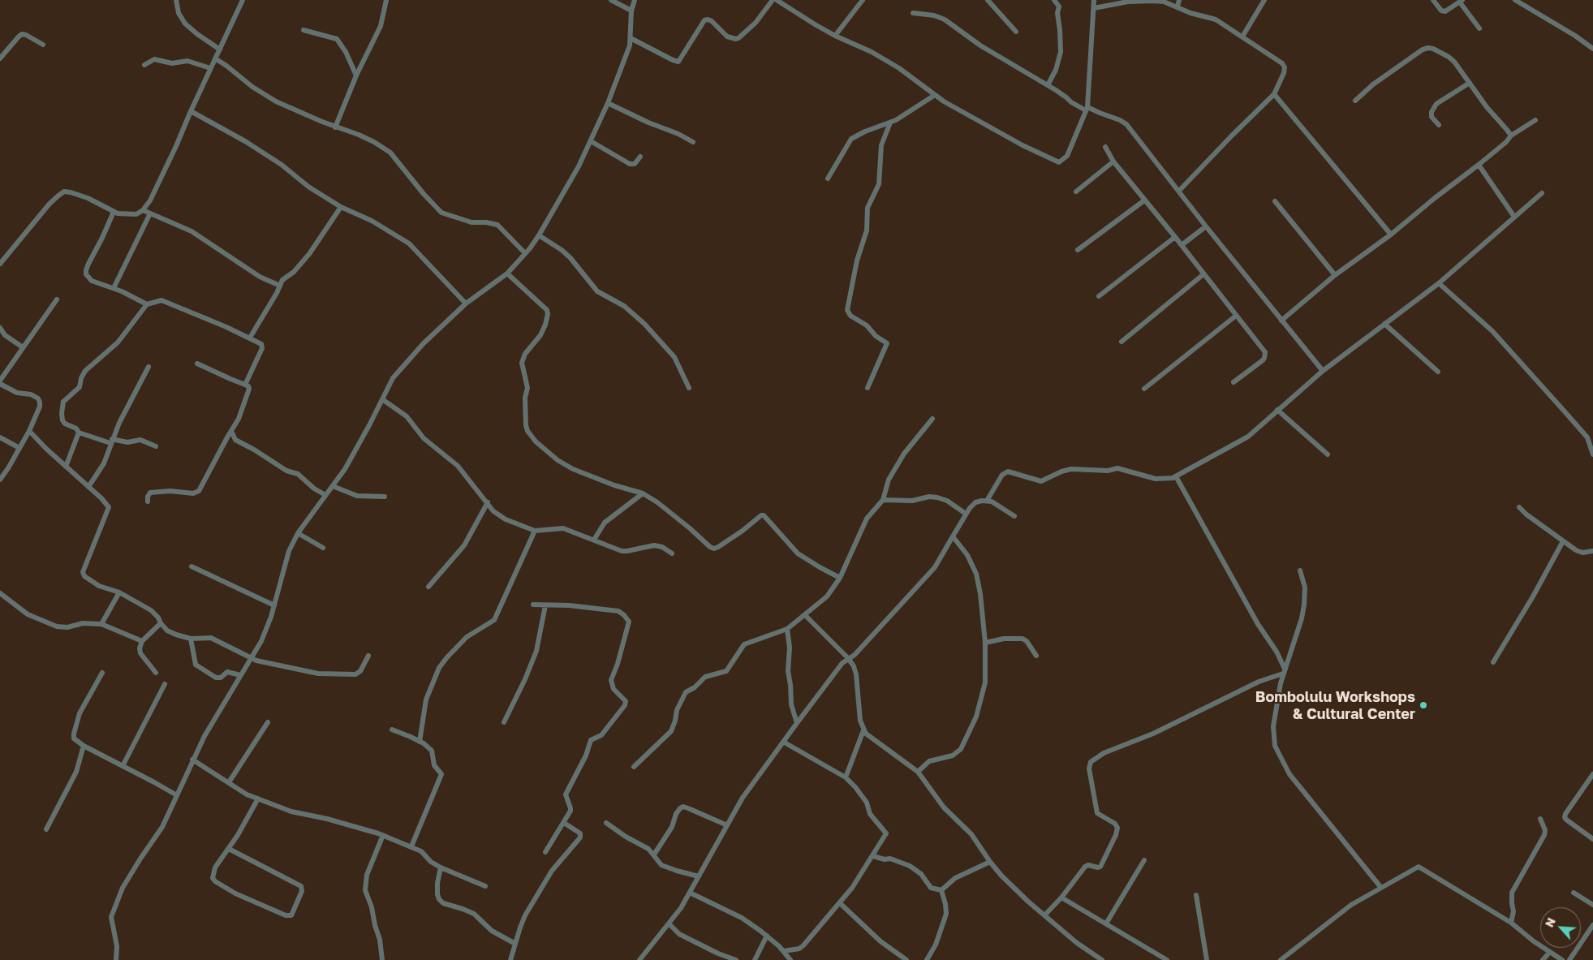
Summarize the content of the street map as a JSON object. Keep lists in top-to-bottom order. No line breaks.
{"places":["Bombolulu Workshops & Cultural Center"],"north":"top left"}
